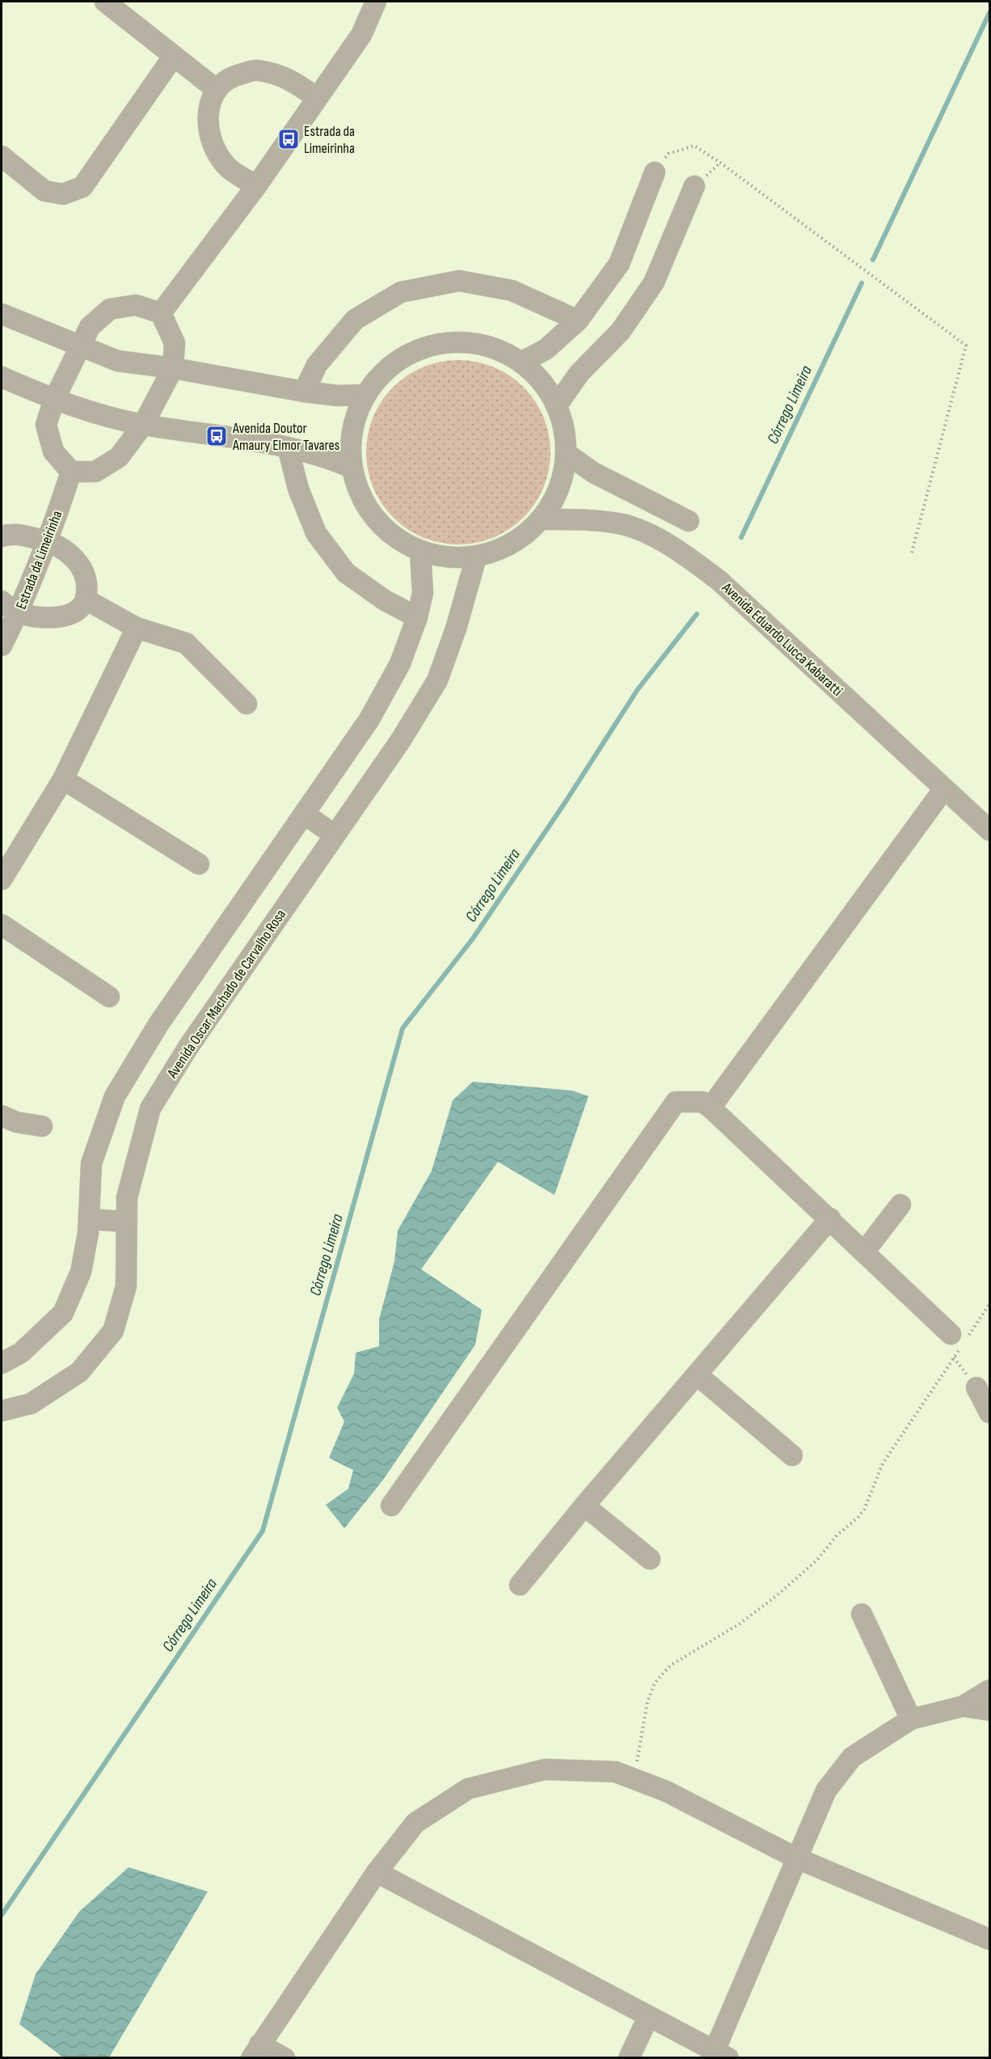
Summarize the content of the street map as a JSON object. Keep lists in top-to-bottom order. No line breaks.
{"streets":{"street":["Estrada da Limeirinha","Avenida Eduardo Lucca Kabaratti","Avenida Oscar Machado de Carvalho Rosa"]},"water":["Córrego Limeira"],"places":{"bus stop":["Estrada da Limeirinha","Avenida Doutor Amaury Elmor Tavares"]}}
